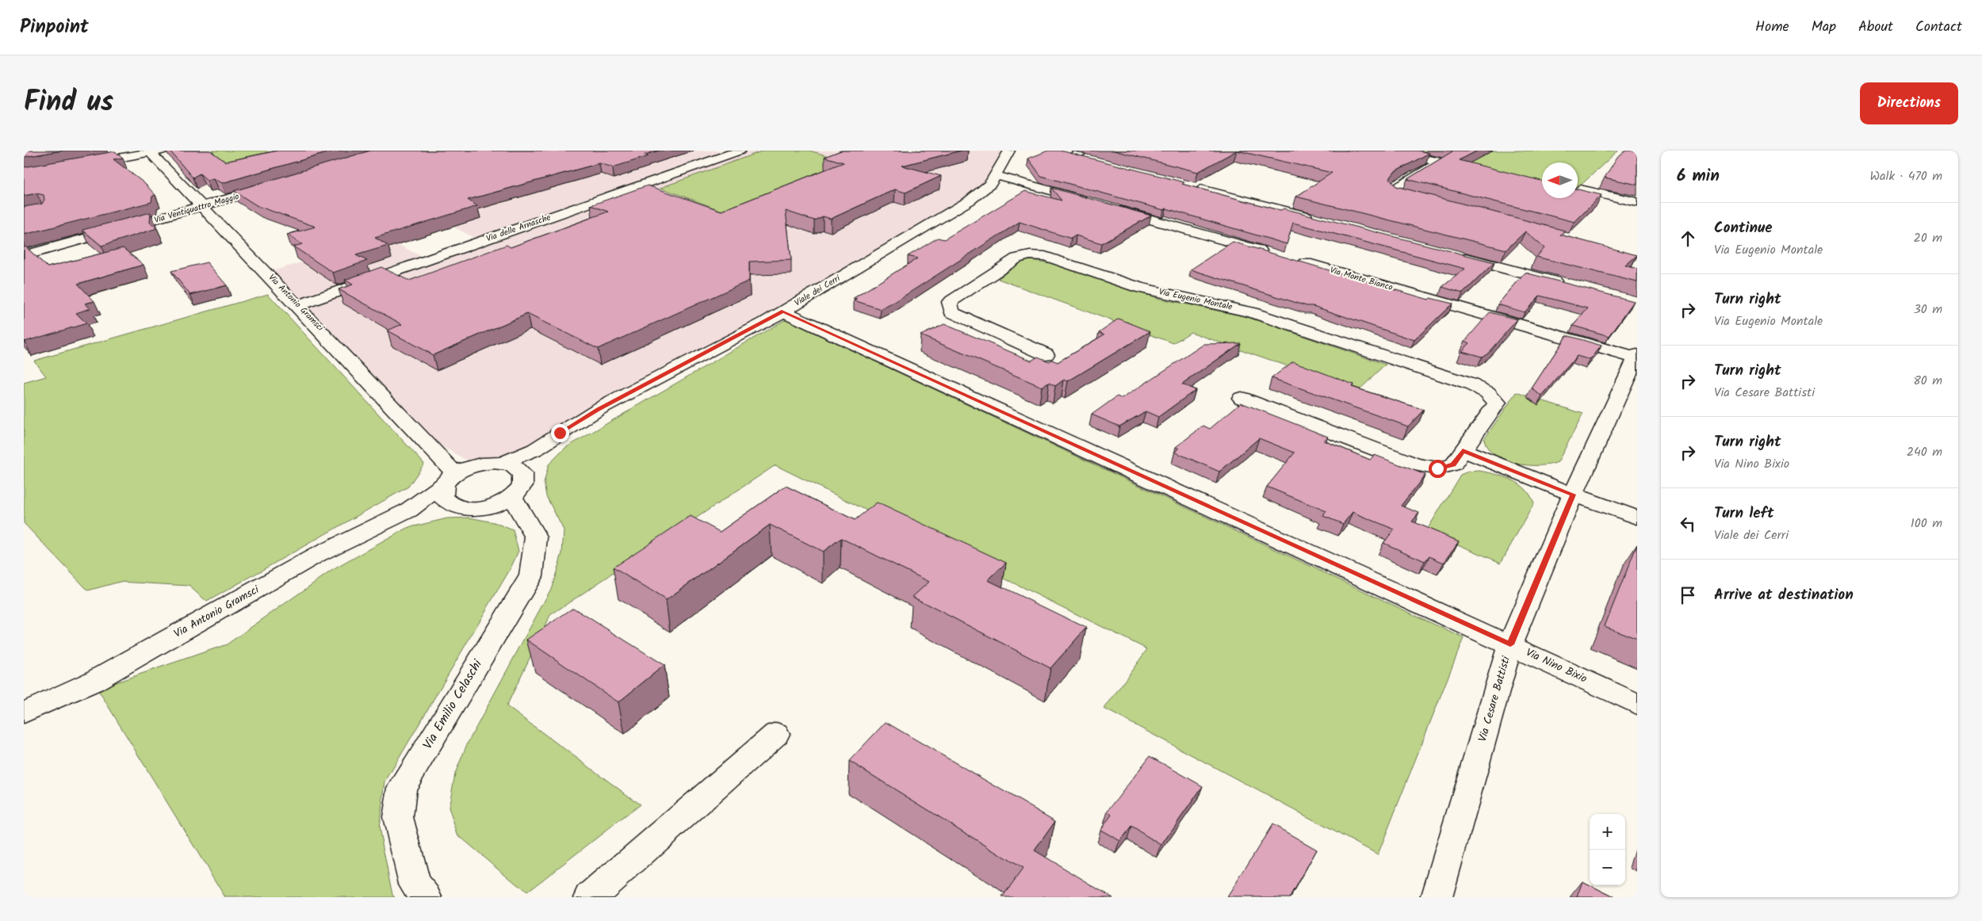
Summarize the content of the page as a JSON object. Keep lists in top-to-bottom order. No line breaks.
{"streets":{"street":["Via Ventiquattro Maggio","Via delle Arnasche","Via Monte Bianco","Viale dei Cerri","Via Eugenio Montale","Via Antonio Gramsci","Via Nino Bixio","Via Cesare Battisti","Via Emilio Celaschi"]},"crossings":[["Via Ventiquattro Maggio","Via Antonio Gramsci"],["Via delle Arnasche","Via Antonio Gramsci"],["Via Monte Bianco","Via Cesare Battisti"],["Viale dei Cerri","Via Antonio Gramsci"],["Viale dei Cerri","Via Nino Bixio"],["Via Antonio Gramsci","Via Emilio Celaschi"],["Via Nino Bixio","Via Cesare Battisti"]],"north":"left","page":{"header":"Pinpoint","nav":["Home","Map","About","Contact"],"title":"Find us","buttons":"Directions","heading":["6 min","Walk · 470 m"],"list":[["Continue","Via Eugenio Montale","20 m"],["Turn right","Via Eugenio Montale","30 m"],["Turn right","Via Cesare Battisti","80 m"],["Turn right","Via Nino Bixio","240 m"],["Turn left","Viale dei Cerri","100 m"],"Arrive at destination"],"map_buttons":["+","−"]}}
